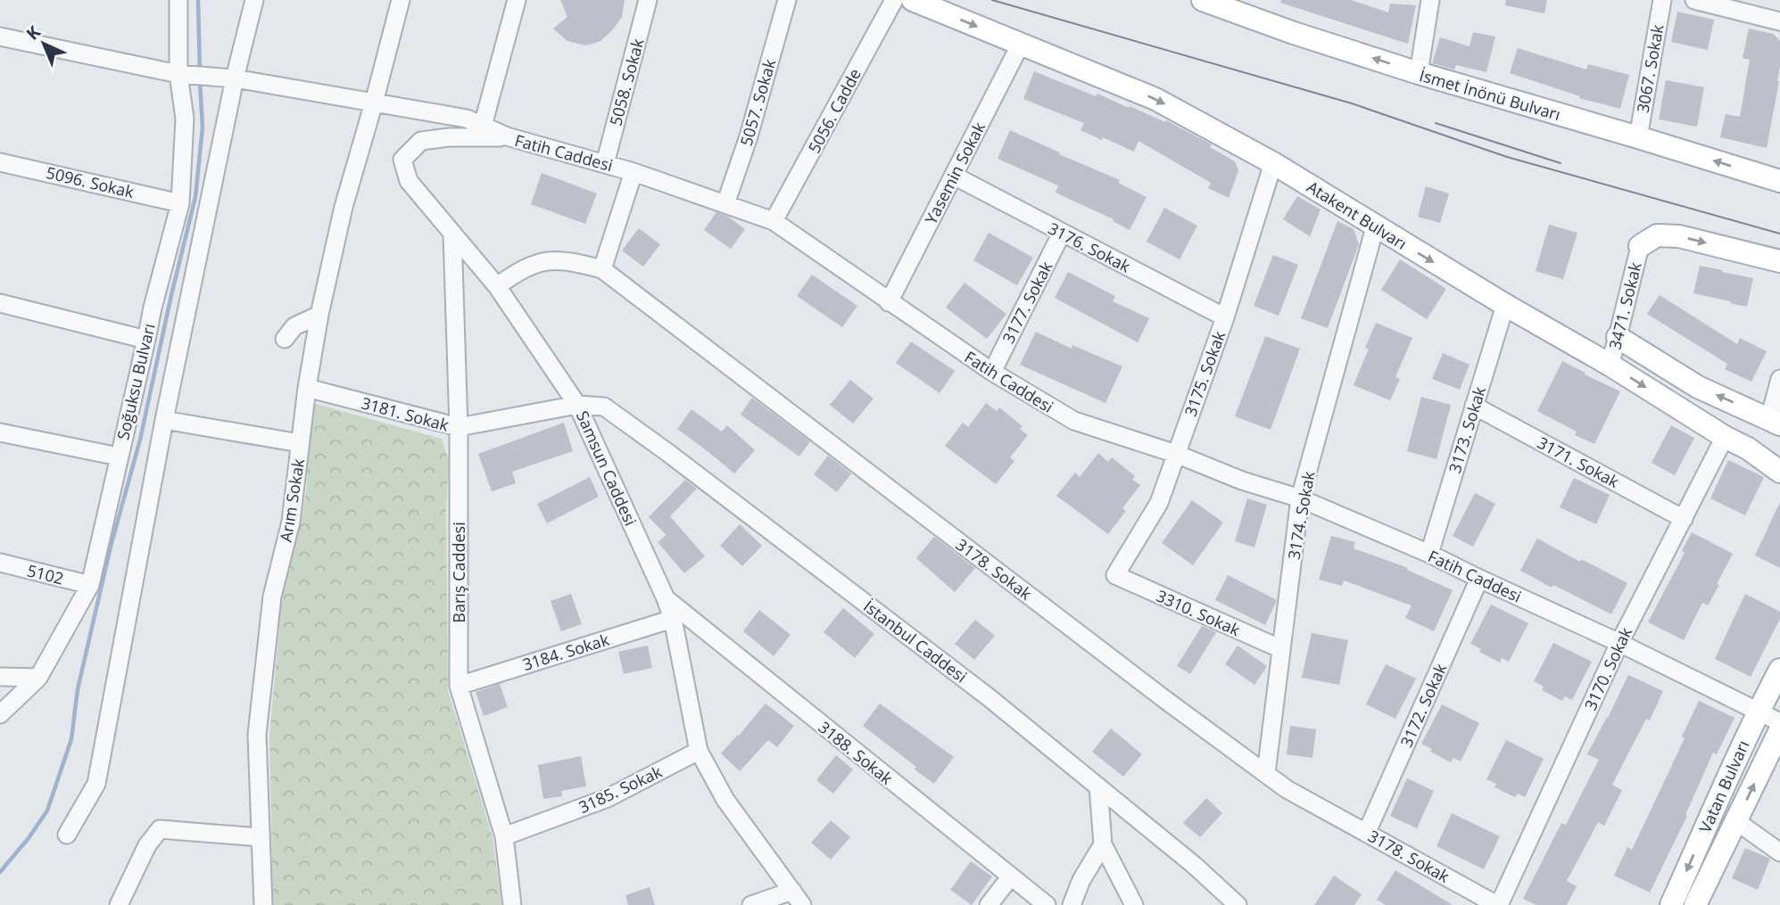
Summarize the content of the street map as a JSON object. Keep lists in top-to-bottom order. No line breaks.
{"streets":{"main road":["İsmet İnönü Bulvarı","Atakent Bulvarı","Vatan Bulvarı"],"street":["3067. Sokak","5058. Sokak","5057. Sokak","5056. Cadde","Fatih Caddesi","Yasemin Sokak","5096. Sokak","3176. Sokak","3177. Sokak","3471. Sokak","3175. Sokak","Soğuksu Bulvarı","3181. Sokak","3173. Sokak","3171. Sokak","Samsun Caddesi","Arım Sokak","3174. Sokak","3178. Sokak","Barış Caddesi","5102","3310. Sokak","İstanbul Caddesi","3184. Sokak","3170. Sokak","3172. Sokak","3188. Sokak","3185. Sokak"]},"crossings":[["3067. Sokak","İsmet İnönü Bulvarı"],["5058. Sokak","Fatih Caddesi"],["5057. Sokak","Fatih Caddesi"],["5056. Cadde","Fatih Caddesi"],["Fatih Caddesi","Yasemin Sokak"],["Fatih Caddesi","3177. Sokak"],["Fatih Caddesi","3175. Sokak"],["Fatih Caddesi","Soğuksu Bulvarı"],["Fatih Caddesi","3173. Sokak"],["Fatih Caddesi","Samsun Caddesi"],["Fatih Caddesi","Arım Sokak"],["Fatih Caddesi","3174. Sokak"],["Fatih Caddesi","3170. Sokak"],["Fatih Caddesi","3172. Sokak"],["Fatih Caddesi","Vatan Bulvarı"],["Yasemin Sokak","Atakent Bulvarı"],["Yasemin Sokak","3176. Sokak"],["5096. Sokak","Soğuksu Bulvarı"],["Atakent Bulvarı","3471. Sokak"],["Atakent Bulvarı","3175. Sokak"],["Atakent Bulvarı","3173. Sokak"],["Atakent Bulvarı","3174. Sokak"],["Atakent Bulvarı","3170. Sokak"],["3176. Sokak","3177. Sokak"],["3176. Sokak","3175. Sokak"],["3175. Sokak","3310. Sokak"],["Soğuksu Bulvarı","5102"],["3181. Sokak","Samsun Caddesi"],["3181. Sokak","Arım Sokak"],["3181. Sokak","Barış Caddesi"],["3181. Sokak","İstanbul Caddesi"],["3173. Sokak","3171. Sokak"],["3171. Sokak","3170. Sokak"],["Samsun Caddesi","3178. Sokak"],["Samsun Caddesi","Barış Caddesi"],["Samsun Caddesi","İstanbul Caddesi"],["Samsun Caddesi","3184. Sokak"],["Samsun Caddesi","3188. Sokak"],["Samsun Caddesi","3185. Sokak"],["3174. Sokak","3178. Sokak"],["3174. Sokak","3310. Sokak"],["3178. Sokak","3170. Sokak"],["3178. Sokak","3172. Sokak"],["Barış Caddesi","3184. Sokak"],["Barış Caddesi","3185. Sokak"]],"one_way":["Atakent Bulvarı"],"north":"top left"}
